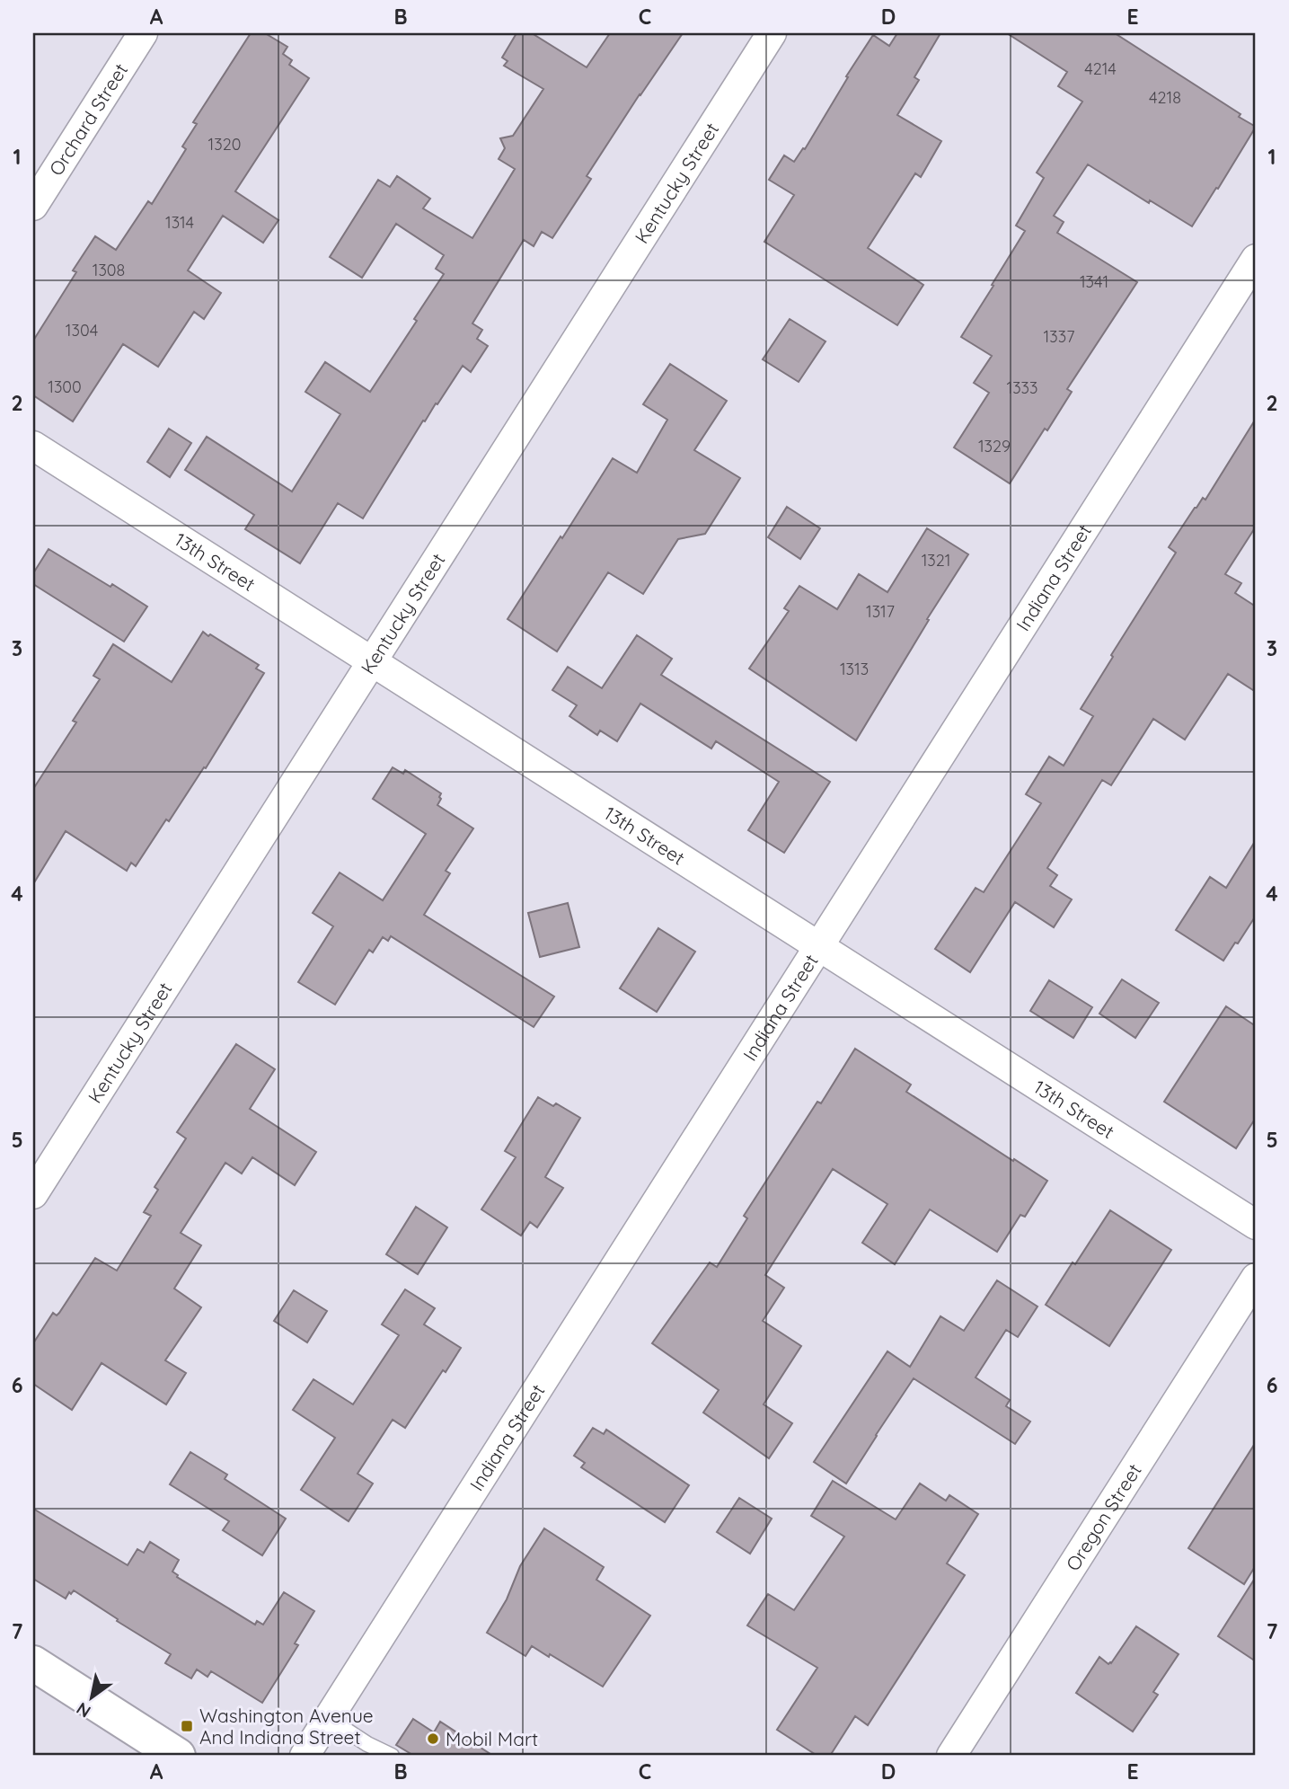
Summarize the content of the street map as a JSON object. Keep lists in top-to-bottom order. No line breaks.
{"streets":{"street":["Orchard Street","Kentucky Street","13th Street","Indiana Street","Oregon Street"]},"crossings":[["Kentucky Street","13th Street"],["13th Street","Indiana Street"]],"places":{"transit":["Washington Avenue And Indiana Street"],"other":["Mobil Mart"]},"house_numbers":["4214","4218","1320","1314","1308","1341","1304","1337","1300","1333","1329","1321","1317","1313"],"north":"bottom left","grid":{"columns":["A","B","C","D","E"],"rows":["1","2","3","4","5","6","7"]}}
